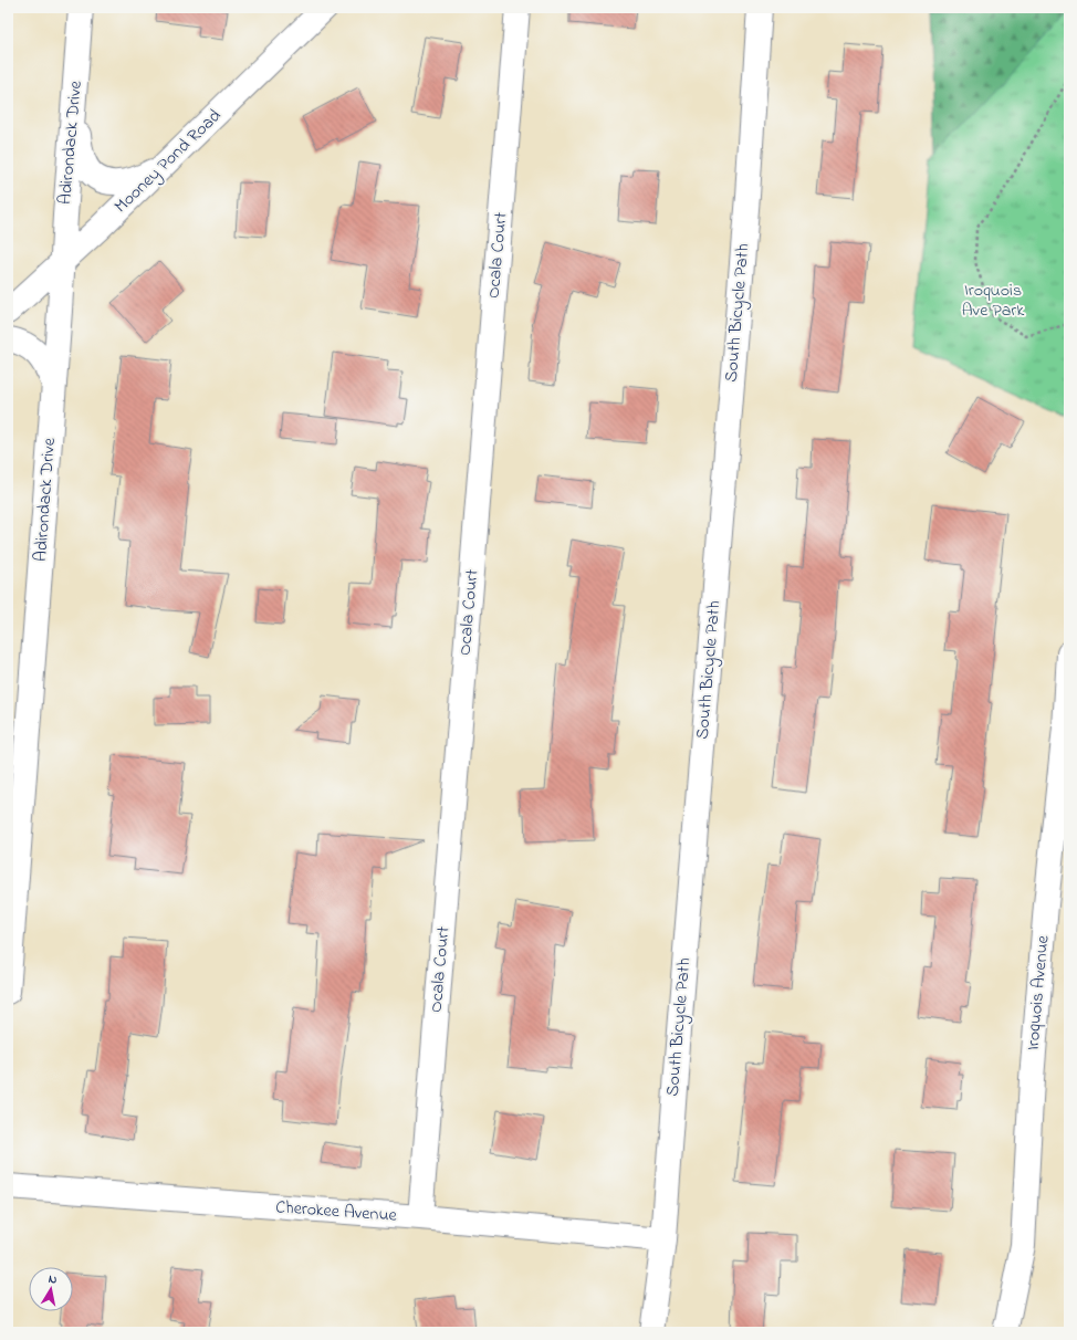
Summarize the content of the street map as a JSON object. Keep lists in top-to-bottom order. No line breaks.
{"streets":{"street":["Adirondack Drive","Mooney Pond Road","Ocala Court","South Bicycle Path","Iroquois Avenue","Cherokee Avenue"]},"crossings":[["Adirondack Drive","Mooney Pond Road"],["Ocala Court","Cherokee Avenue"],["South Bicycle Path","Cherokee Avenue"]],"parks":["Iroquois Ave Park"],"north":"top"}
